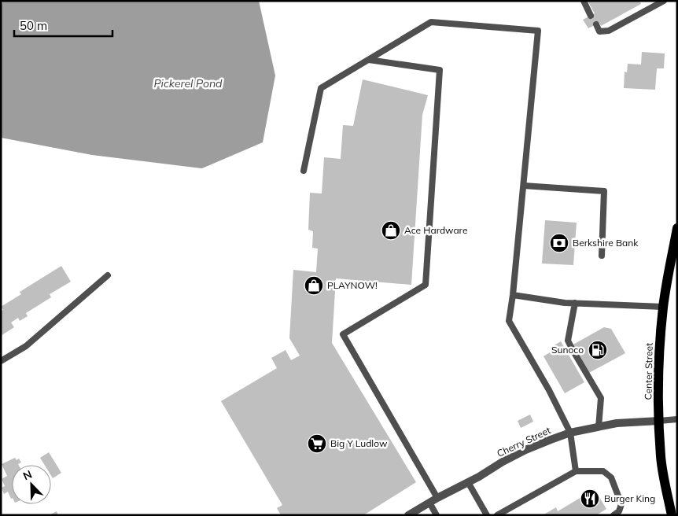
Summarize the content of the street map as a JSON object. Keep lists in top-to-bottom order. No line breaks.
{"streets":{"main road":["Center Street"],"street":["Cherry Street"]},"crossings":[["Center Street","Cherry Street"]],"water":["Pickerel Pond"],"places":{"shop":["Ace Hardware","PLAYNOW!"],"bank":["Berkshire Bank"],"fuel station":["Sunoco"],"supermarket":["Big Y Ludlow"],"restaurant":["Burger King"]},"scale_bar":"50 m","north":"top left"}
